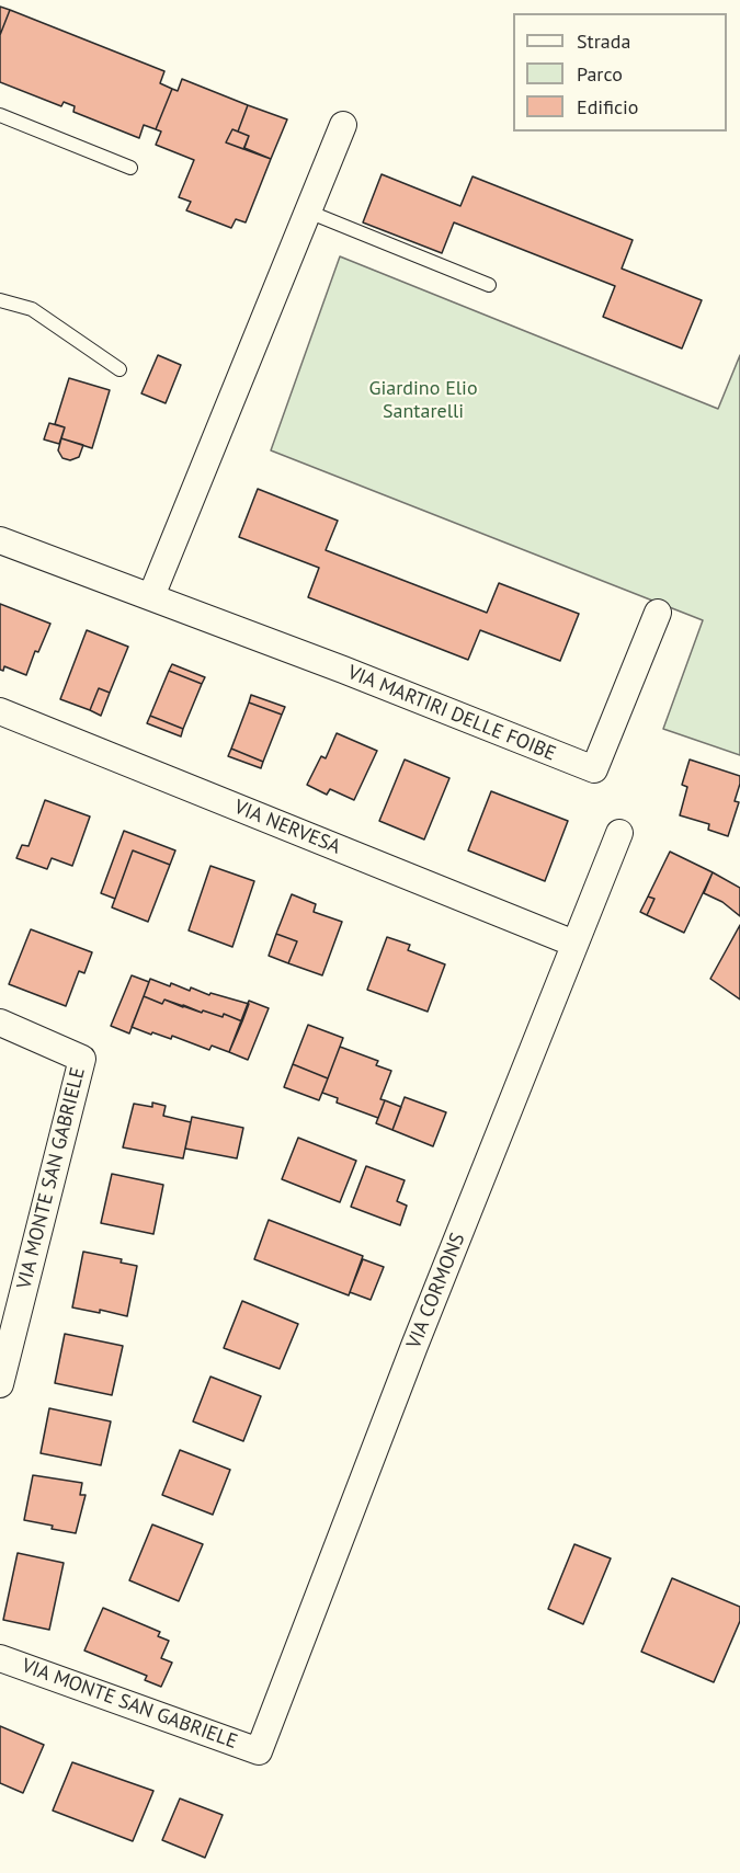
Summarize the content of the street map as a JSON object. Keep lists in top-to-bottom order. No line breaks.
{"streets":{"street":["VIA MARTIRI DELLE FOIBE","VIA NERVESA","VIA MONTE SAN GABRIELE","VIA CORMONS"]},"crossings":[["VIA NERVESA","VIA CORMONS"],["VIA MONTE SAN GABRIELE","VIA CORMONS"]],"parks":["Giardino Elio Santarelli"],"legend":["Strada","Parco","Edificio"]}
